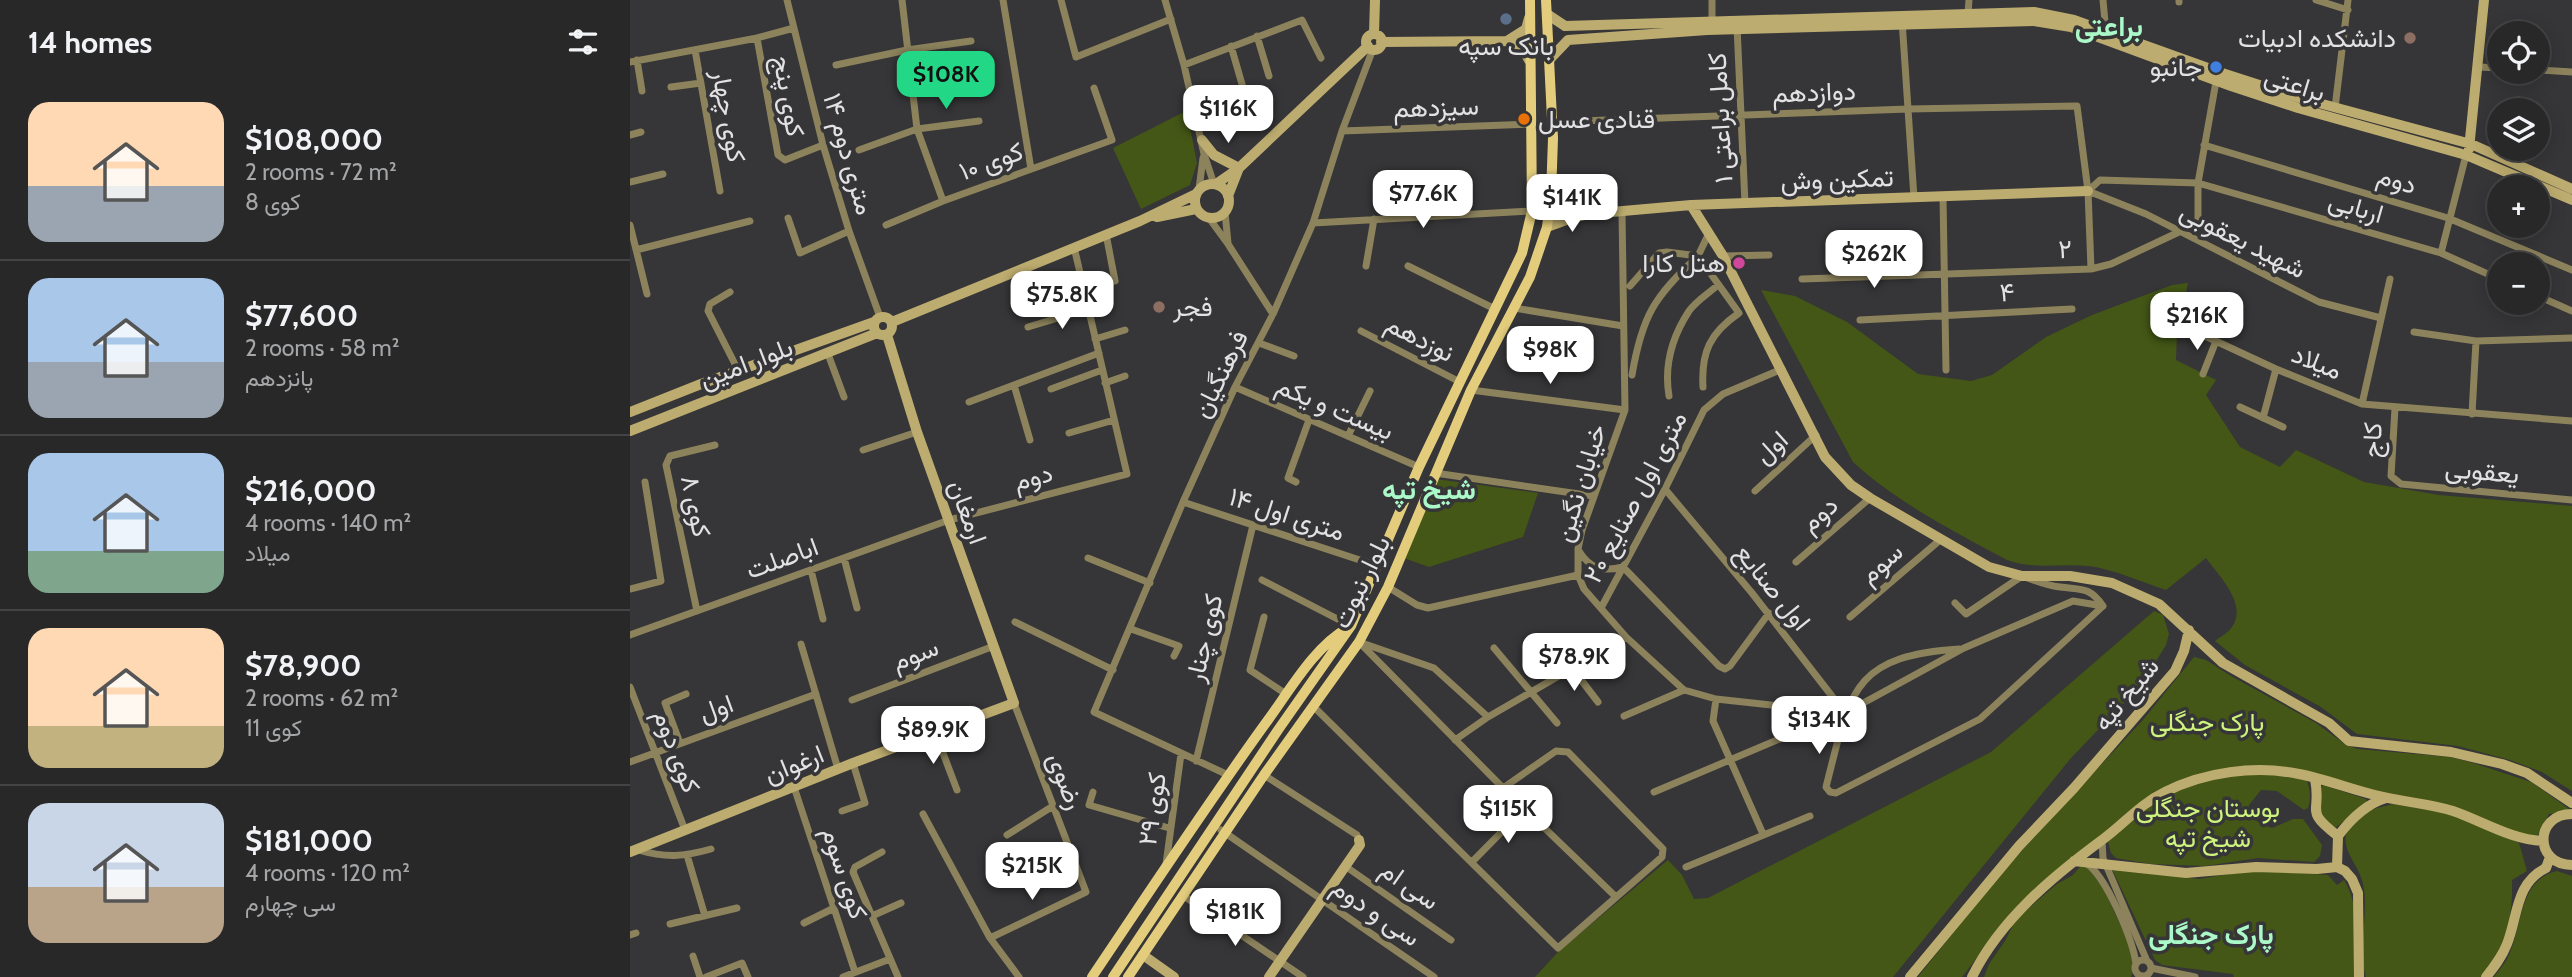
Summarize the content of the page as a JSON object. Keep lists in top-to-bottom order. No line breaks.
{"streets":{"main road":["بلوار نبوت"],"street":["براعتی","دوازدهم","کوی پنج","سیزدهم","کوی چهار","کامل براعتی ۱","۱۴ متری دوم","کوی ۱۰","تمکین وش","دوم","اربابی","شهید یعقوبی","۲","۴","نوزدهم","میلاد","بلوار امین","فرهنگیان","بیست و یکم","کاج","اول","یعقوبی","خیابان نگین","۲۰ متری اول صنایع","کوی ۸","ارمغان","۱۴ متری اول","اباصلت","سوم","اول صنایع","کوی چنار","شیخ تپه","کوی دوم","ارغوان","رضوی","کوی ۲۹","کوی سوم","سی ام","سی و دوم"]},"crossings":[["براعتی","کامل براعتی ۱"],["براعتی","شهید یعقوبی"],["براعتی","بلوار نبوت"],["دوازدهم","کامل براعتی ۱"],["دوازدهم","تمکین وش"],["دوازدهم","اربابی"],["دوازدهم","شهید یعقوبی"],["دوازدهم","بلوار نبوت"],["کوی پنج","۱۴ متری دوم"],["سیزدهم","فرهنگیان"],["سیزدهم","بلوار نبوت"],["کامل براعتی ۱","تمکین وش"],["۱۴ متری دوم","بلوار امین"],["۱۴ متری دوم","ارمغان"],["تمکین وش","اربابی"],["تمکین وش","شهید یعقوبی"],["تمکین وش","خیابان نگین"],["دوم","شهید یعقوبی"],["دوم","ارمغان"],["دوم","اباصلت"],["اربابی","شهید یعقوبی"],["شهید یعقوبی","۲"],["نوزدهم","بلوار نبوت"],["میلاد","کاج"],["بلوار امین","ارمغان"],["فرهنگیان","بیست و یکم"],["فرهنگیان","۱۴ متری اول"],["فرهنگیان","کوی ۲۹"],["بیست و یکم","بلوار نبوت"],["کاج","یعقوبی"],["اول","کوی دوم"],["خیابان نگین","۲۰ متری اول صنایع"],["خیابان نگین","اول صنایع"],["۲۰ متری اول صنایع","اول صنایع"],["کوی ۸","اباصلت"],["ارمغان","اباصلت"],["ارمغان","سوم"],["ارمغان","ارغوان"],["ارمغان","رضوی"],["۱۴ متری اول","بلوار نبوت"],["۱۴ متری اول","کوی چنار"],["بلوار نبوت","سی ام"],["بلوار نبوت","سی و دوم"],["کوی دوم","ارغوان"],["ارغوان","رضوی"],["ارغوان","کوی سوم"]],"districts":["براعتی","شیخ تپه","پارک جنگلی"],"parks":["پارک جنگلی","بوستان جنگلی شیخ تپه"],"places":["بانک سپه","دانشکده ادبیات","جانبو","قنادی عسل","هتل کارا","فجر"],"page":{"heading":"14 homes","map_buttons":["+","−"],"price":["$108K","$116K","$77.6K","$141K","$262K","$75.8K","$216K","$98K","$78.9K","$134K","$89.9K","$115K","$215K","$181K"],"list":[{"name":"$108,000","note":"2 rooms · 72 m² · کوی 8"},{"name":"$77,600","note":"2 rooms · 58 m² · پانزدهم"},{"name":"$216,000","note":"4 rooms · 140 m² · میلاد"},{"name":"$78,900","note":"2 rooms · 62 m² · کوی 11"},{"name":"$181,000","note":"4 rooms · 120 m² · سی چهارم"}]}}
